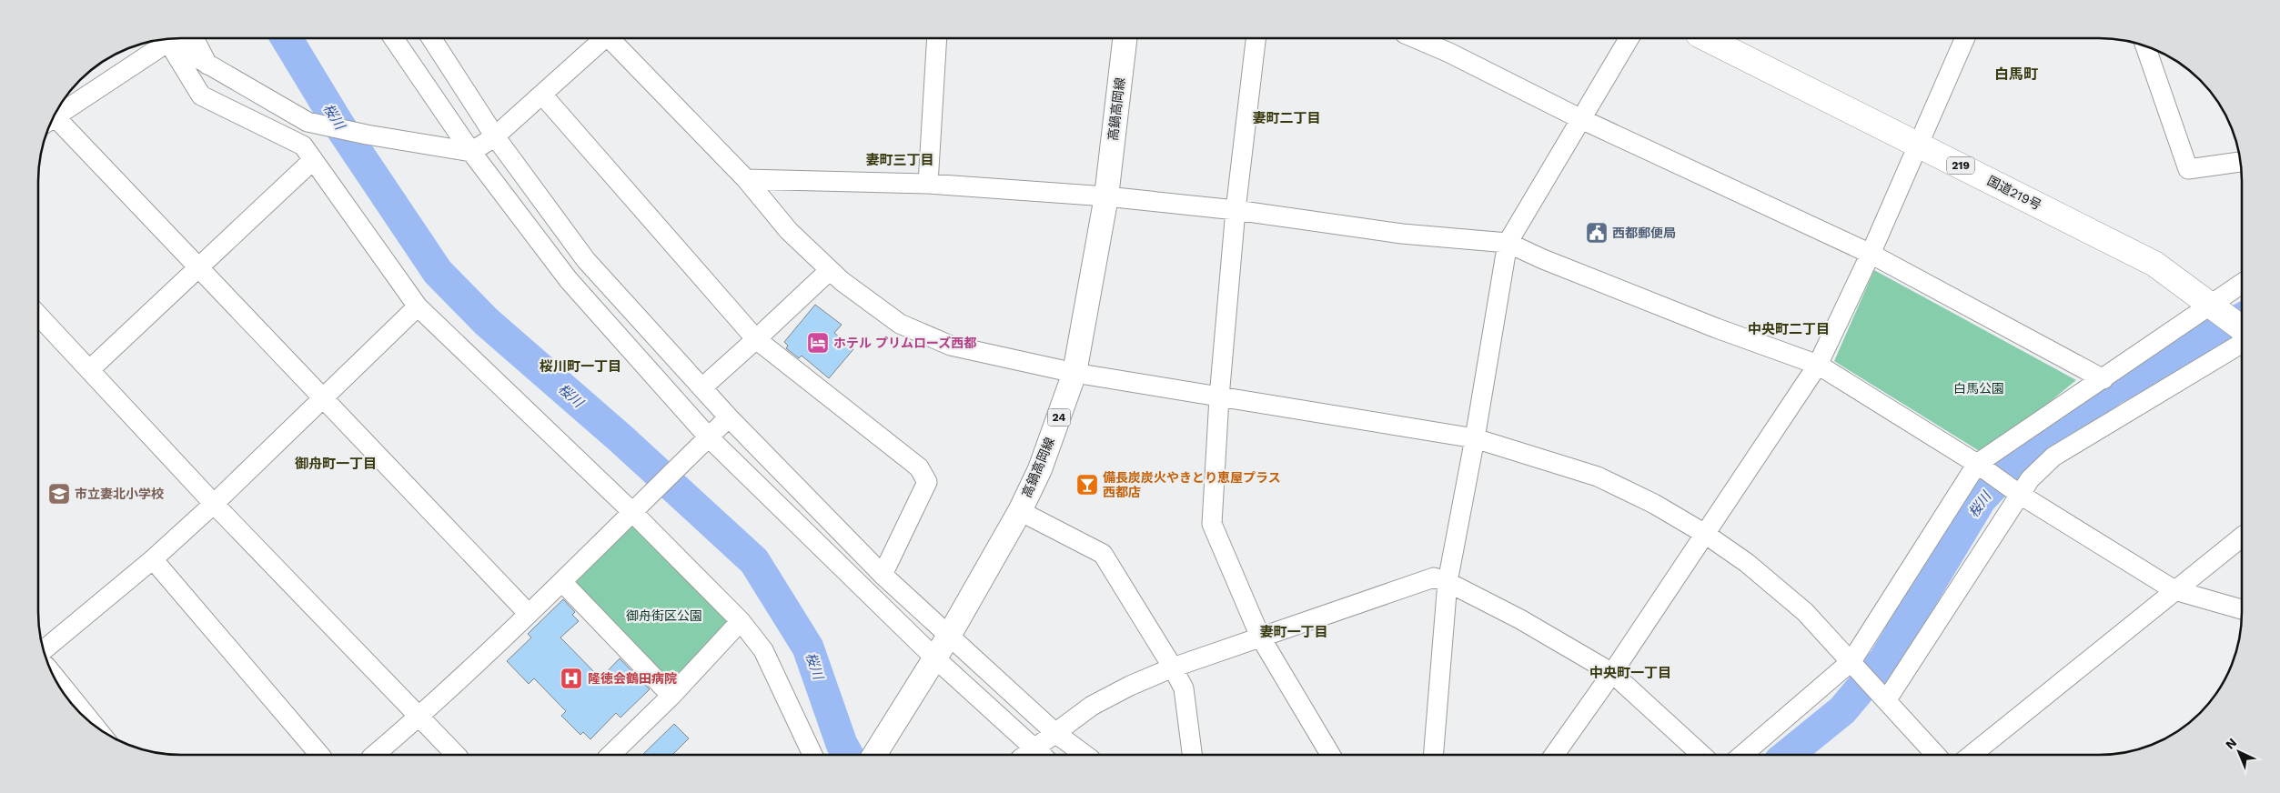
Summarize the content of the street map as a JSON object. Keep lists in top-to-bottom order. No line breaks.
{"streets":{"highway":["219","国道219号"],"main road":["高鍋高岡線","24"]},"districts":["白馬町","妻町二丁目","妻町三丁目","中央町二丁目","桜川町一丁目","御舟町一丁目","妻町一丁目","中央町一丁目"],"water":["桜川"],"parks":["白馬公園","御舟街区公園"],"places":{"public building":["西都郵便局"],"hotel":["ホテル プリムローズ西都"],"bar":["備長炭炭火やきとり恵屋プラス 西都店"],"school or university":["市立妻北小学校"],"hospital":["隆徳会鶴田病院"]},"north":"top left"}
